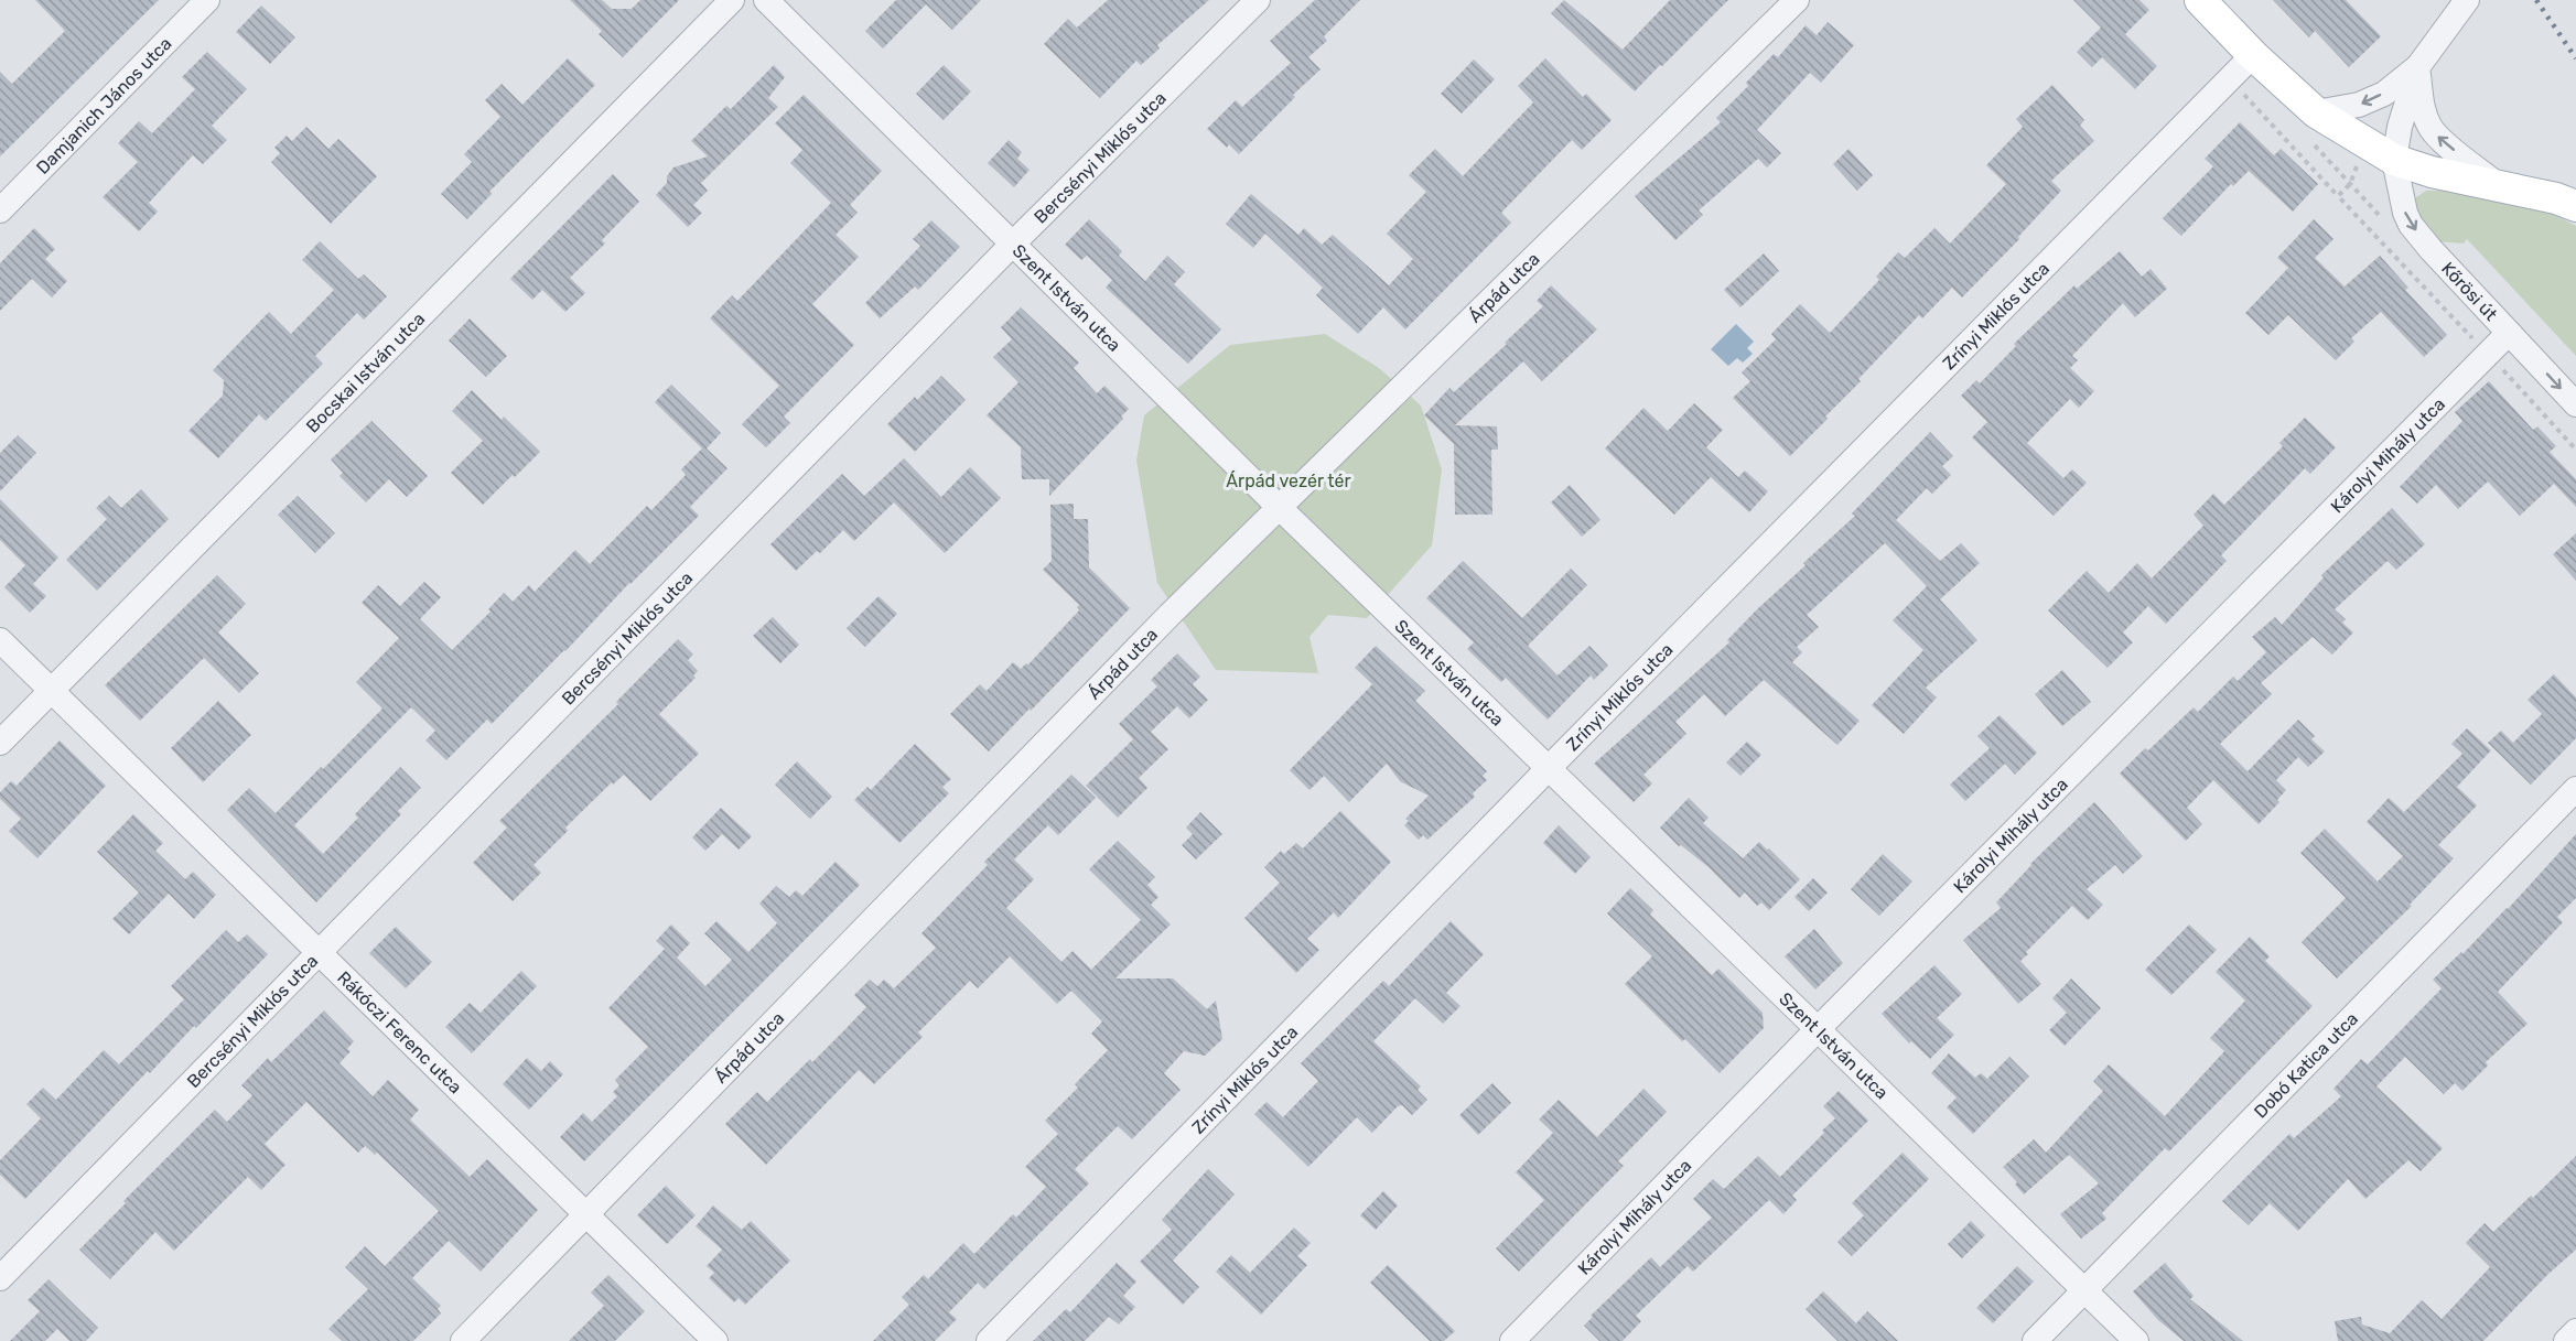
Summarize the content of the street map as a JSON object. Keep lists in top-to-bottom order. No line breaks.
{"streets":{"street":["Damjanich János utca","Bercsényi Miklós utca","Árpád utca","Kőrösi út","Szent István utca","Zrínyi Miklós utca","Bocskai István utca","Károlyi Mihály utca","Rákóczi Ferenc utca","Dobó Katica utca"]},"crossings":[["Bercsényi Miklós utca","Szent István utca"],["Bercsényi Miklós utca","Rákóczi Ferenc utca"],["Árpád utca","Szent István utca"],["Árpád utca","Rákóczi Ferenc utca"],["Kőrösi út","Károlyi Mihály utca"],["Szent István utca","Zrínyi Miklós utca"],["Szent István utca","Károlyi Mihály utca"],["Szent István utca","Dobó Katica utca"],["Bocskai István utca","Rákóczi Ferenc utca"]],"one_way":["Kőrösi út"],"parks":["Árpád vezér tér"]}
